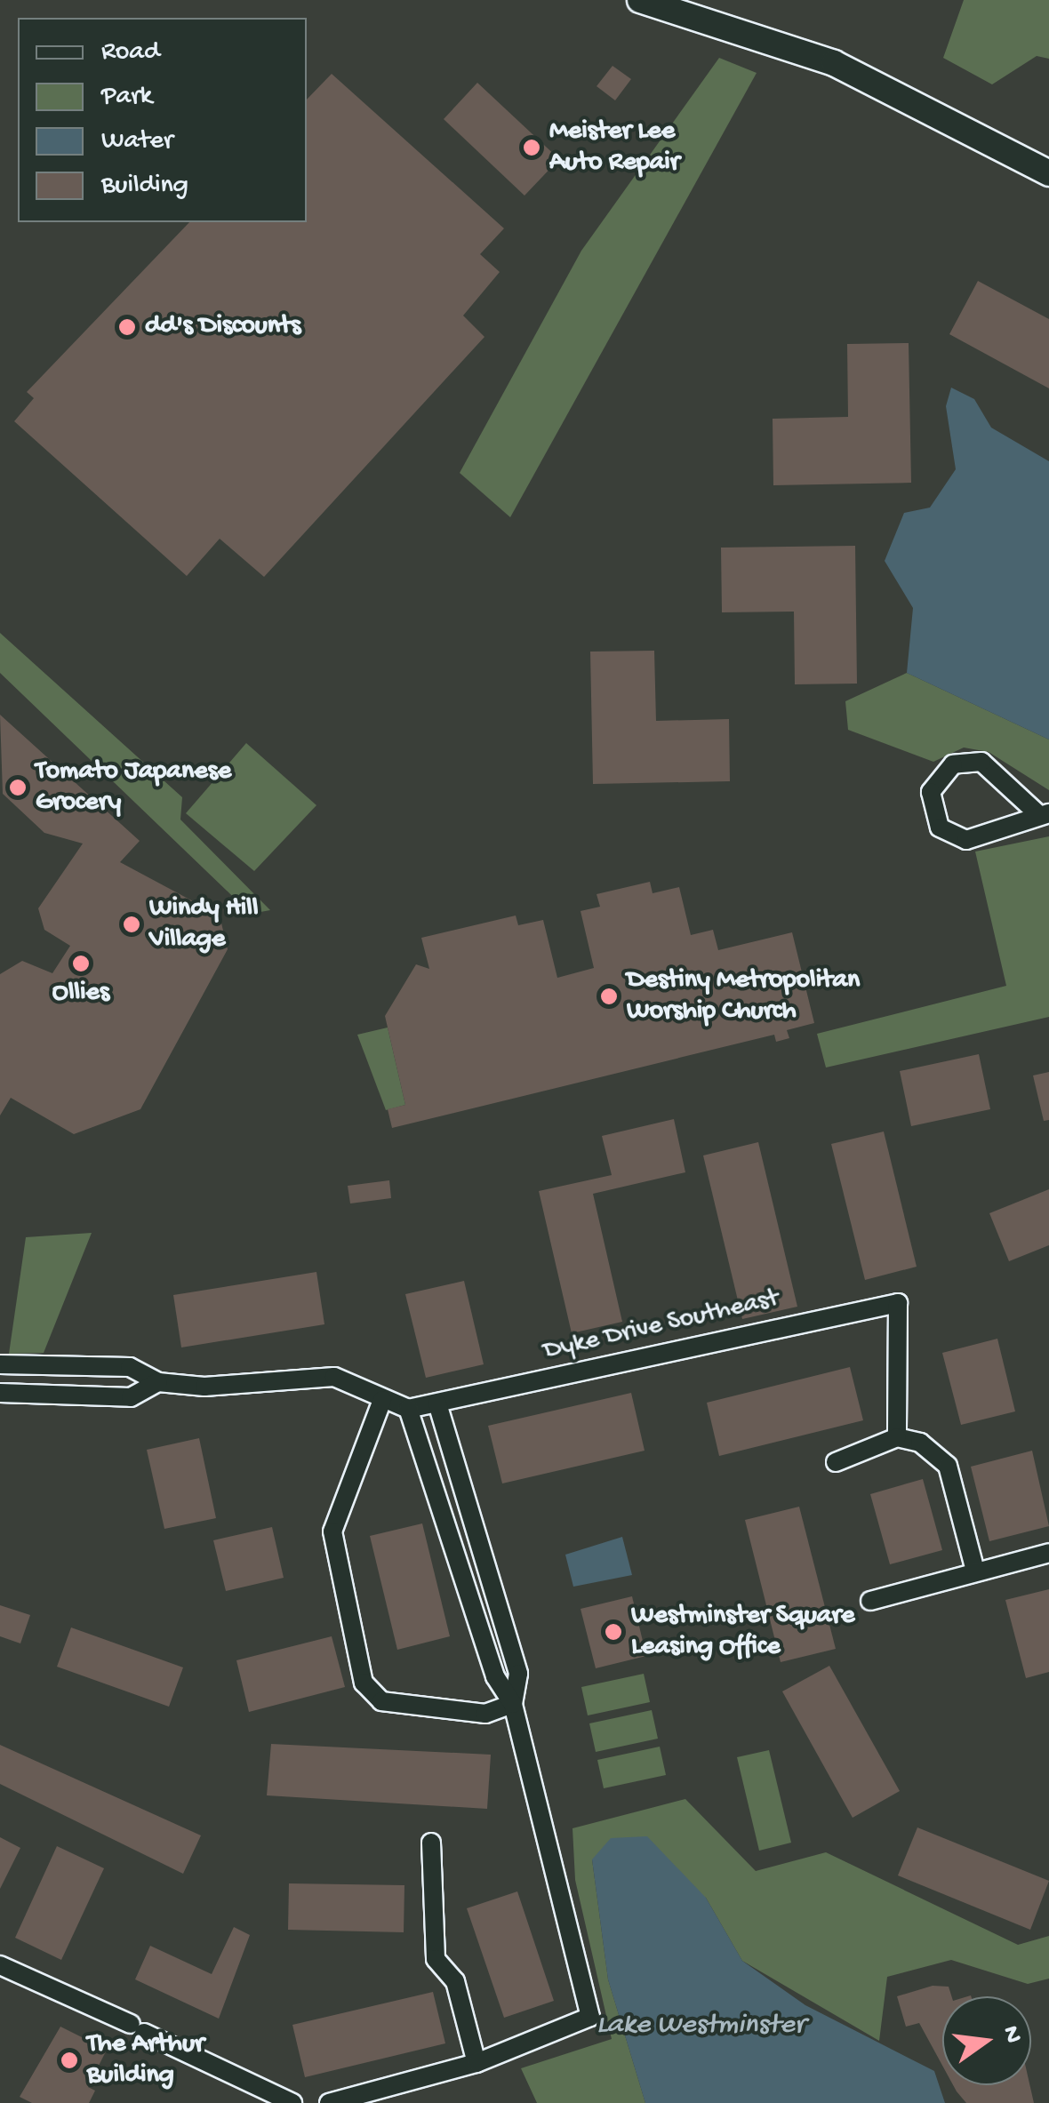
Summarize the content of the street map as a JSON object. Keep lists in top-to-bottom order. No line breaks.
{"streets":{"street":["Dyke Drive Southeast"]},"water":["Lake Westminster"],"places":["Meister Lee Auto Repair","dd's Discounts","Tomato Japanese Grocery","Windy Hill Village","Ollies","Destiny Metropolitan Worship Church","Westminster Square Leasing Office","The Arthur Building"],"legend":["Road","Park","Water","Building"],"north":"right"}
